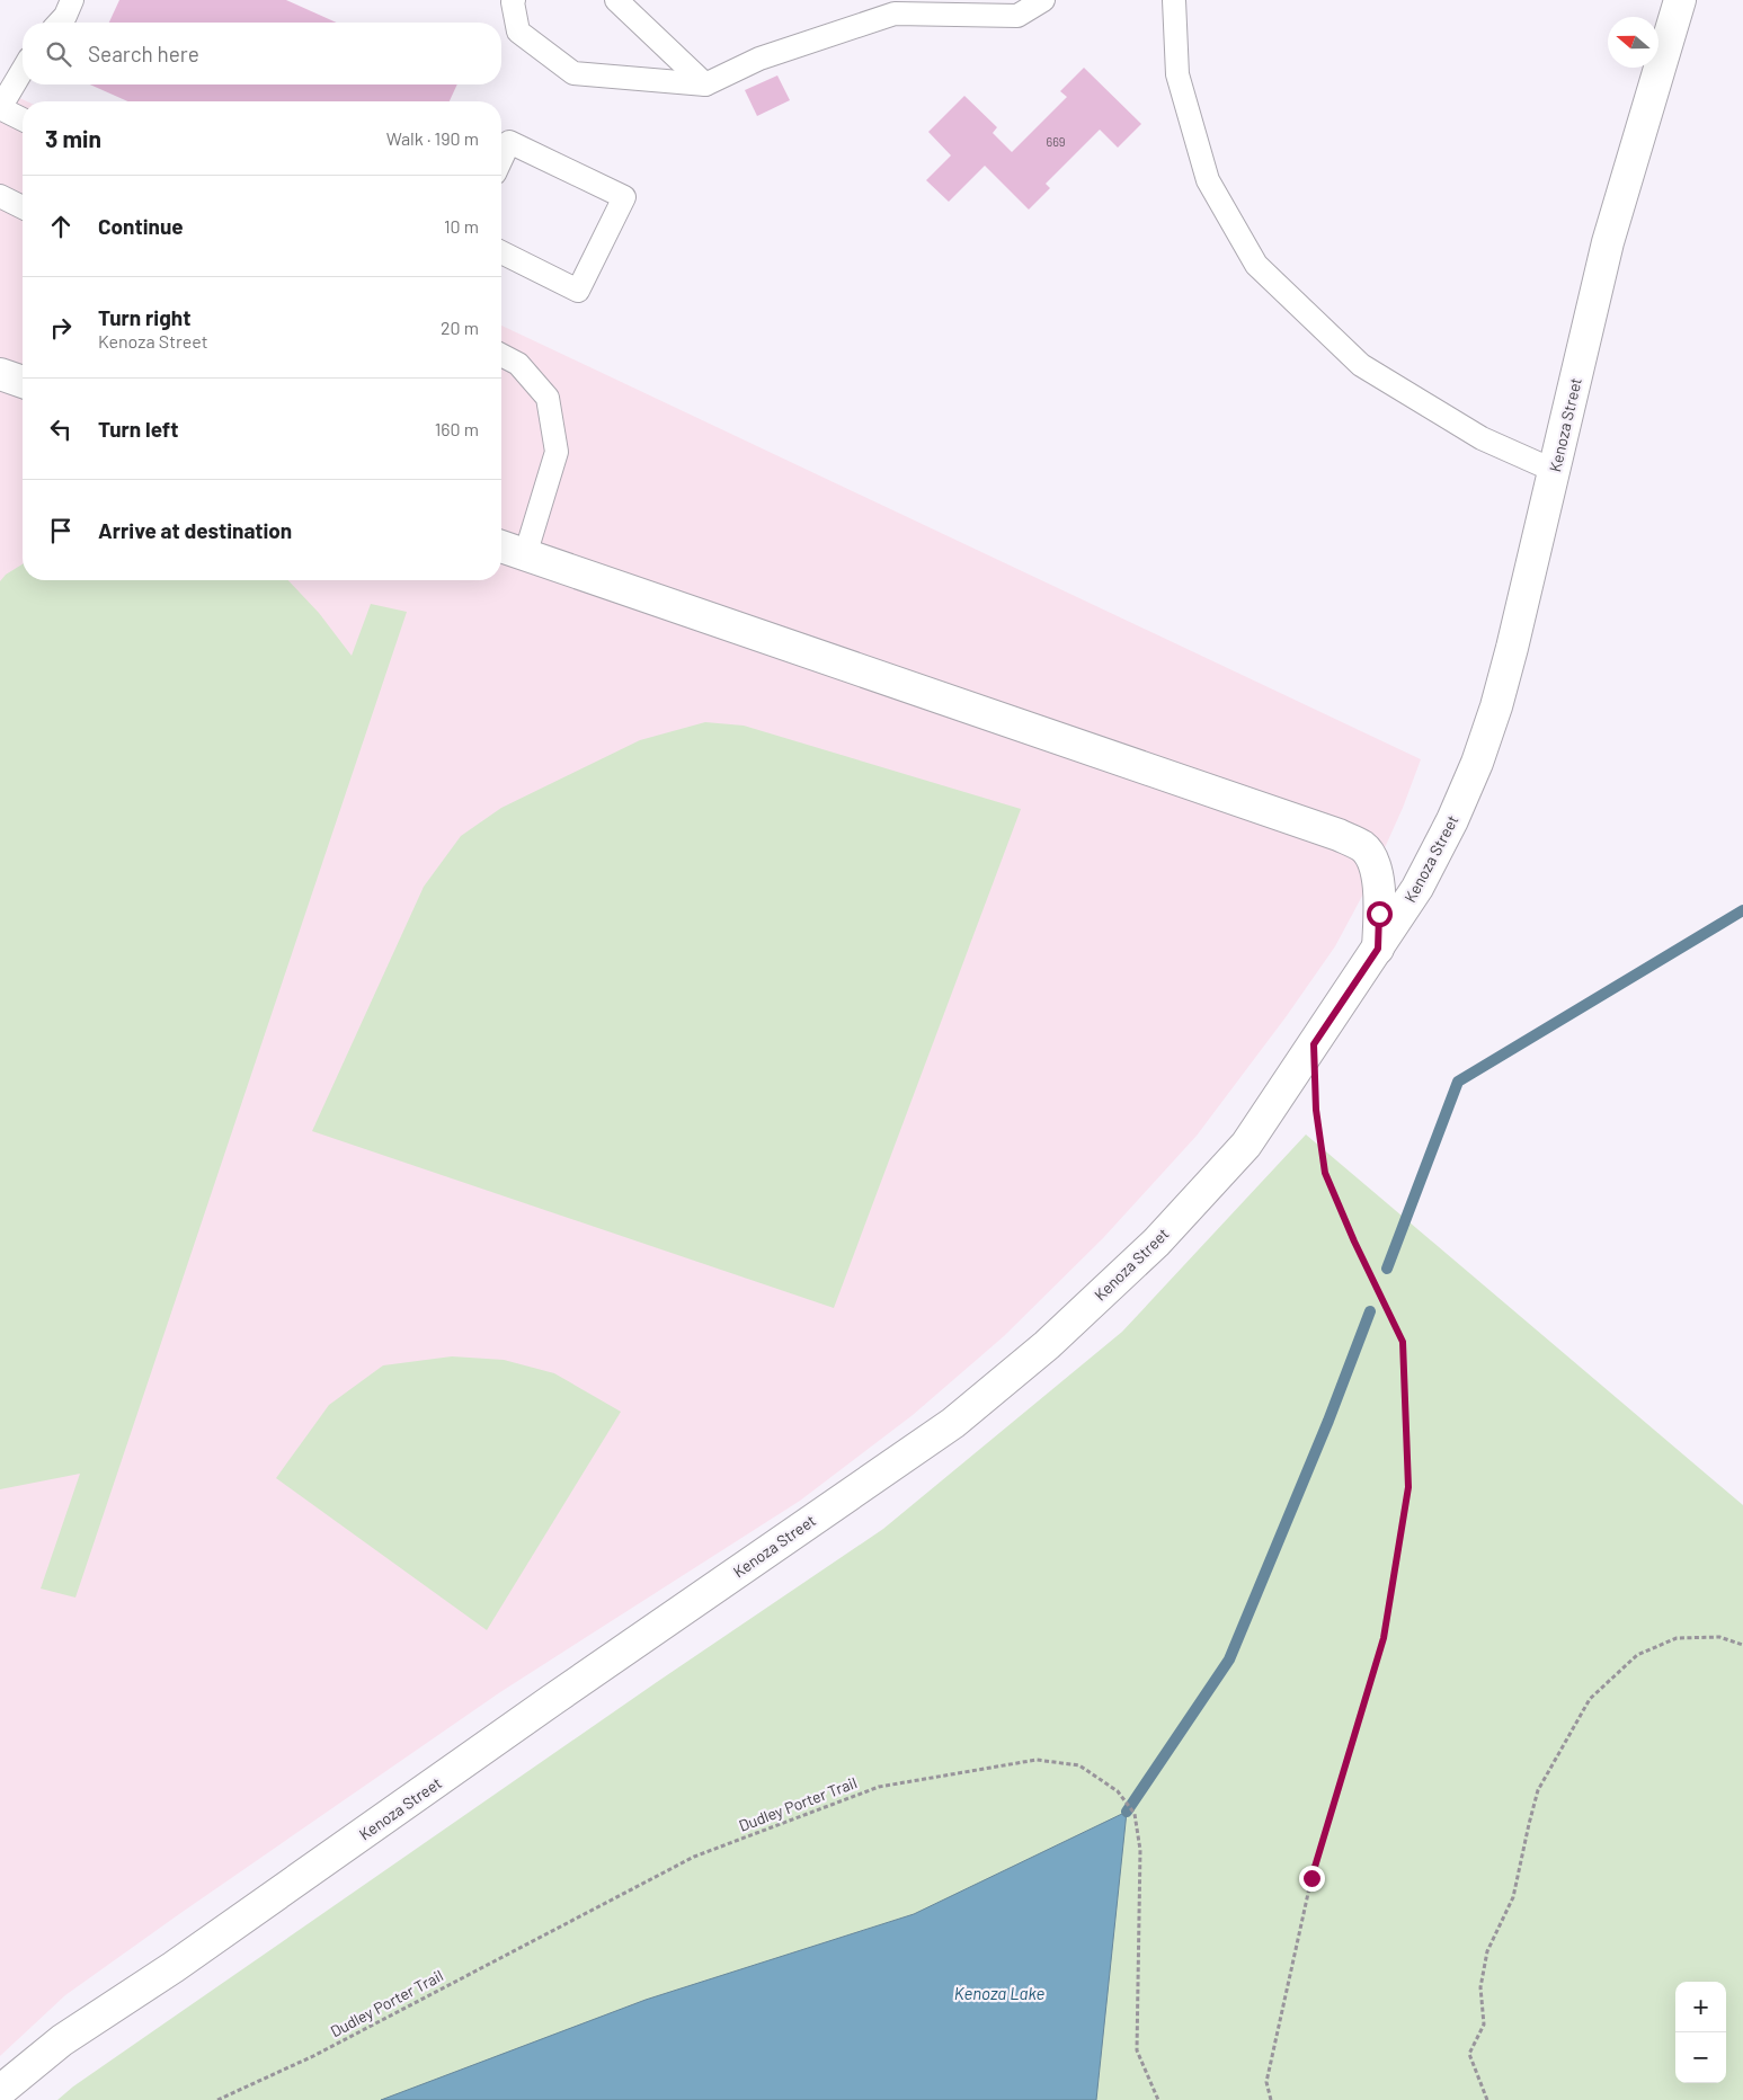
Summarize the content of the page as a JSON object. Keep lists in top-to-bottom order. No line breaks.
{"streets":{"street":["Kenoza Street"],"path":["Dudley Porter Trail"]},"water":["Kenoza Lake"],"house_numbers":["669"],"north":"left","page":{"search":"Search here","heading":["3 min","Walk · 190 m"],"list":[["Continue","10 m"],["Turn right","Kenoza Street","20 m"],["Turn left","160 m"],"Arrive at destination"],"map_buttons":["+","−"]}}
